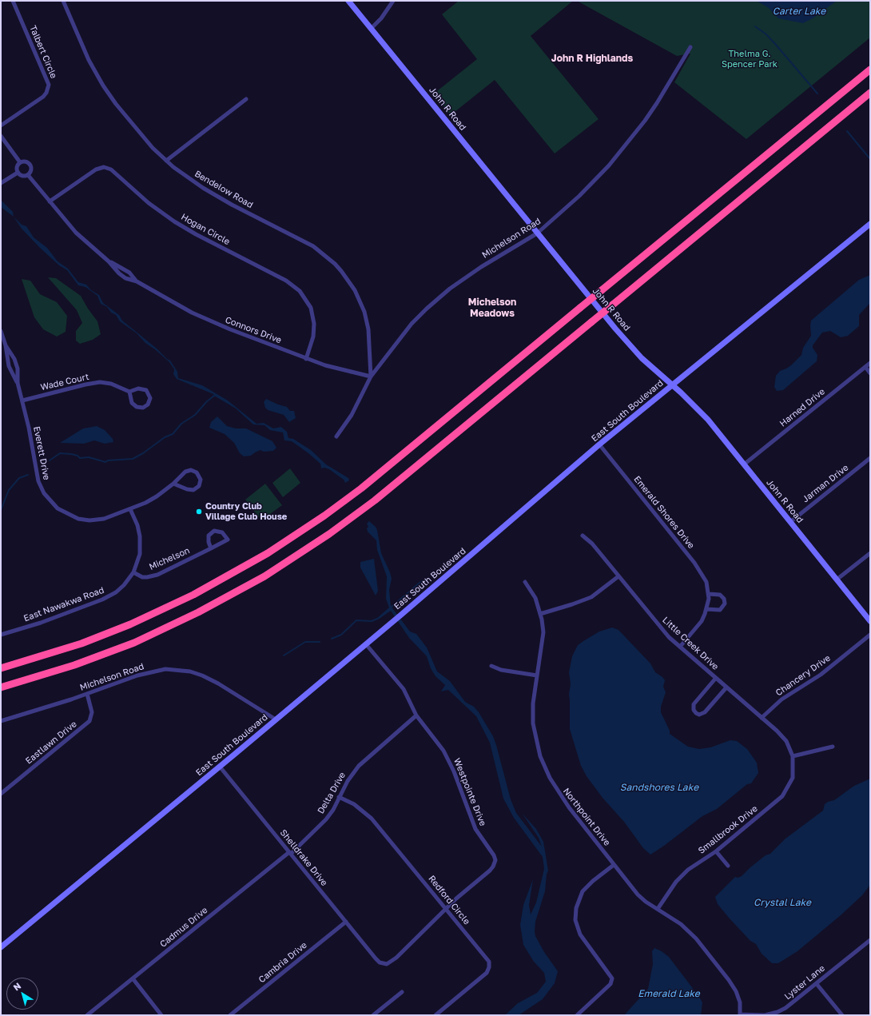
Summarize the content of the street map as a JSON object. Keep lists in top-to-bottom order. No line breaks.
{"streets":{"street":["Talbert Circle","John R Road","Bendelow Road","Hogan Circle","Michelson Road","Connors Drive","Wade Court","Harned Drive","East South Boulevard","Everett Drive","Jarman Drive","Emerald Shores Drive","Michelson","East Nawakwa Road","Little Creek Drive","Chancery Drive","Eastlawn Drive","Westpointe Drive","Delta Drive","Northpoint Drive","Smallbrook Drive","Shelldrake Drive","Redford Circle","Cadmus Drive","Cambria Drive","Lyster Lane"]},"crossings":[["John R Road","Michelson Road"],["John R Road","Harned Drive"],["John R Road","East South Boulevard"],["John R Road","Jarman Drive"],["Bendelow Road","Michelson Road"],["Bendelow Road","Connors Drive"],["Hogan Circle","Connors Drive"],["Michelson Road","Connors Drive"],["Michelson Road","East South Boulevard"],["Michelson Road","Eastlawn Drive"],["Wade Court","Everett Drive"],["East South Boulevard","Emerald Shores Drive"],["East South Boulevard","Westpointe Drive"],["East South Boulevard","Shelldrake Drive"],["Everett Drive","East Nawakwa Road"],["Emerald Shores Drive","Little Creek Drive"],["Michelson","East Nawakwa Road"],["Little Creek Drive","Chancery Drive"],["Little Creek Drive","Smallbrook Drive"],["Westpointe Drive","Delta Drive"],["Westpointe Drive","Shelldrake Drive"],["Westpointe Drive","Redford Circle"],["Delta Drive","Shelldrake Drive"],["Delta Drive","Redford Circle"],["Delta Drive","Cadmus Drive"],["Northpoint Drive","Smallbrook Drive"],["Northpoint Drive","Lyster Lane"],["Shelldrake Drive","Cadmus Drive"],["Shelldrake Drive","Cambria Drive"]],"districts":["John R Highlands","Michelson Meadows"],"water":["Carter Lake","Sandshores Lake","Crystal Lake","Emerald Lake"],"parks":["Thelma G. Spencer Park"],"places":["Country Club Village Club House"],"north":"top left"}
